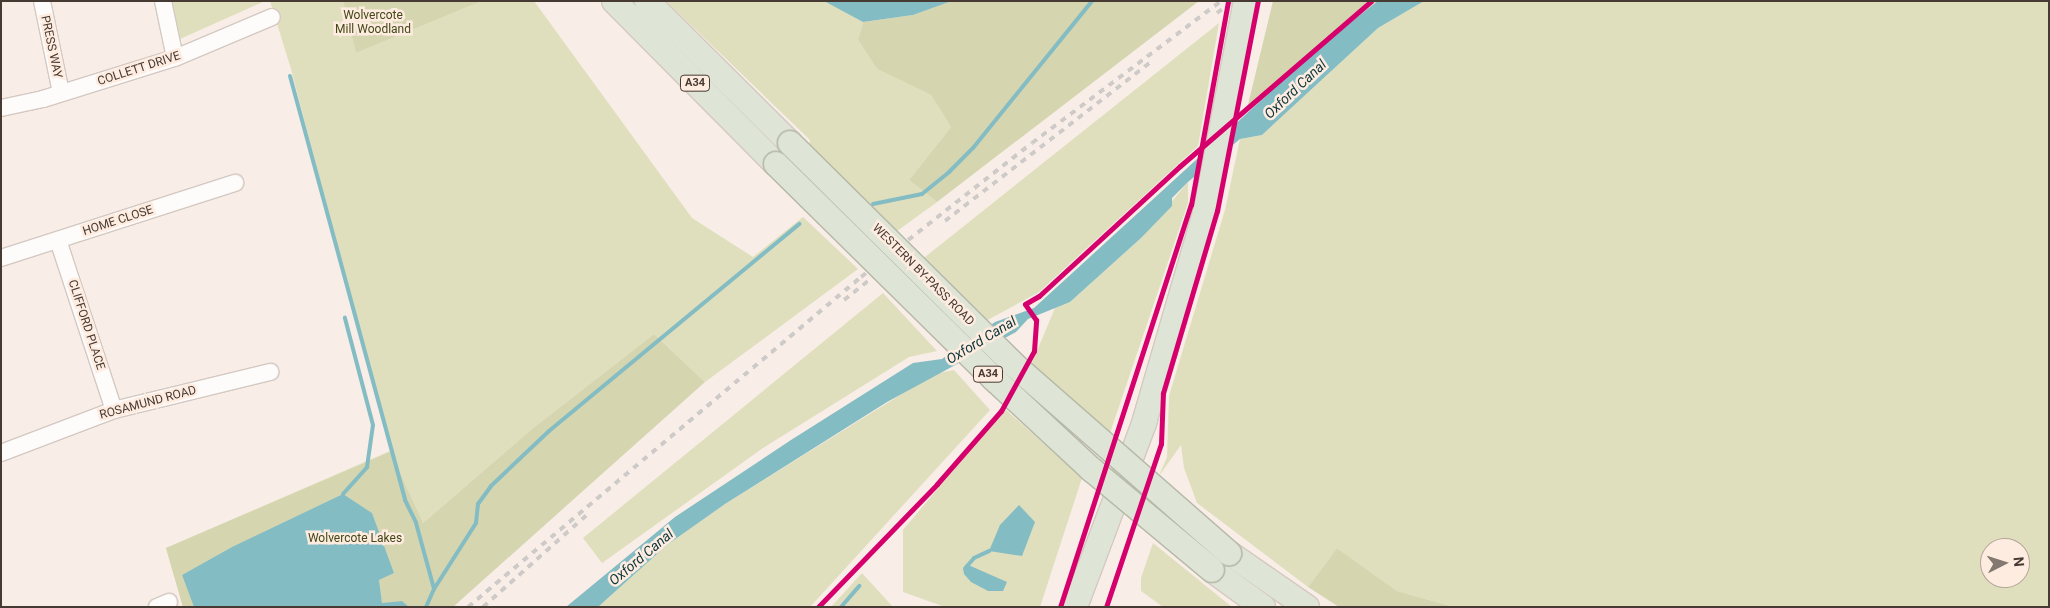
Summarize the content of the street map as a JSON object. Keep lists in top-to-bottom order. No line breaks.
{"streets":{"highway":["A34","WESTERN BY-PASS ROAD"],"street":["PRESS WAY","COLLETT DRIVE","HOME CLOSE","CLIFFORD PLACE","ROSAMUND ROAD"]},"crossings":[["PRESS WAY","COLLETT DRIVE"],["HOME CLOSE","CLIFFORD PLACE"],["CLIFFORD PLACE","ROSAMUND ROAD"]],"water":["Oxford Canal"],"parks":["Wolvercote Mill Woodland","Wolvercote Lakes"],"north":"right"}
